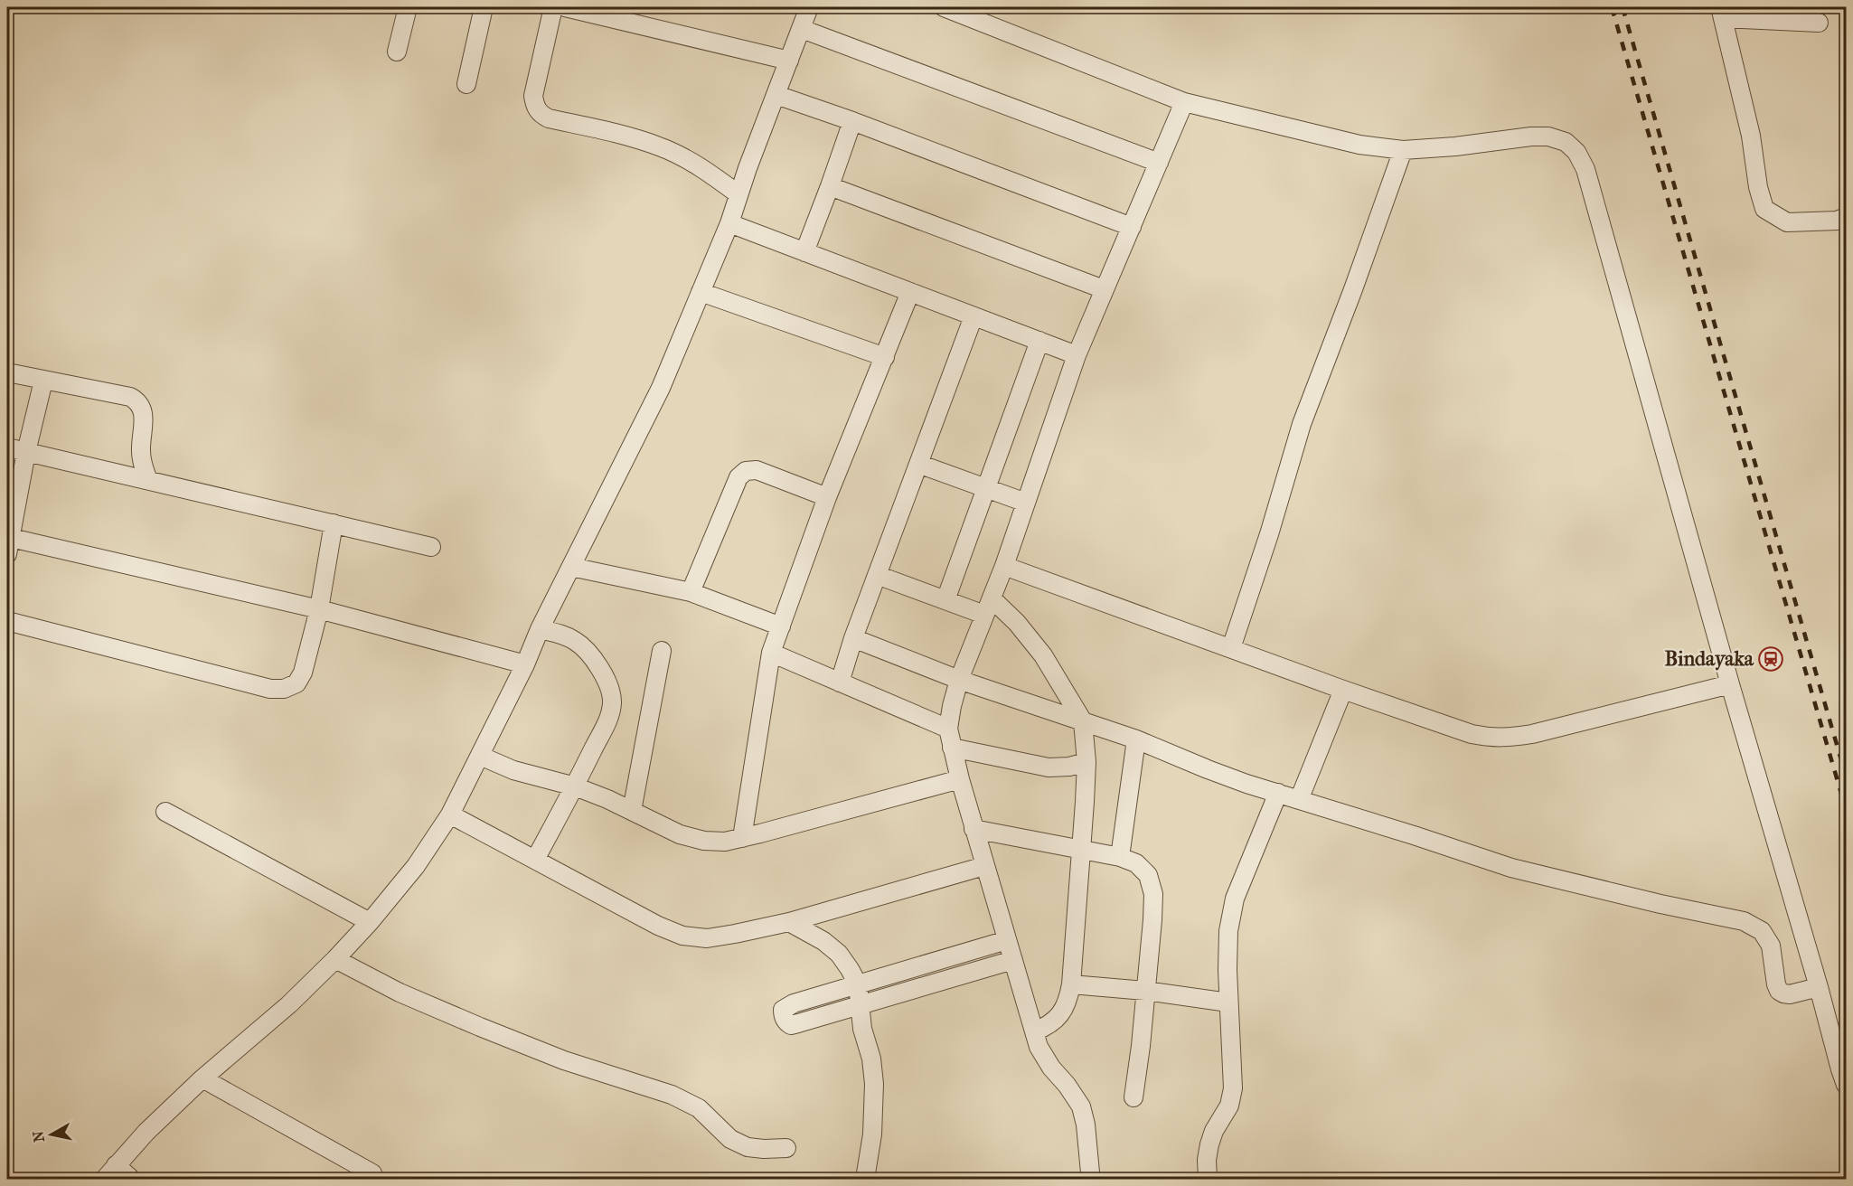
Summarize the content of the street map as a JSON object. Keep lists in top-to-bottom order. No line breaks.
{"places":{"station":["Bindayaka"]},"north":"left"}
